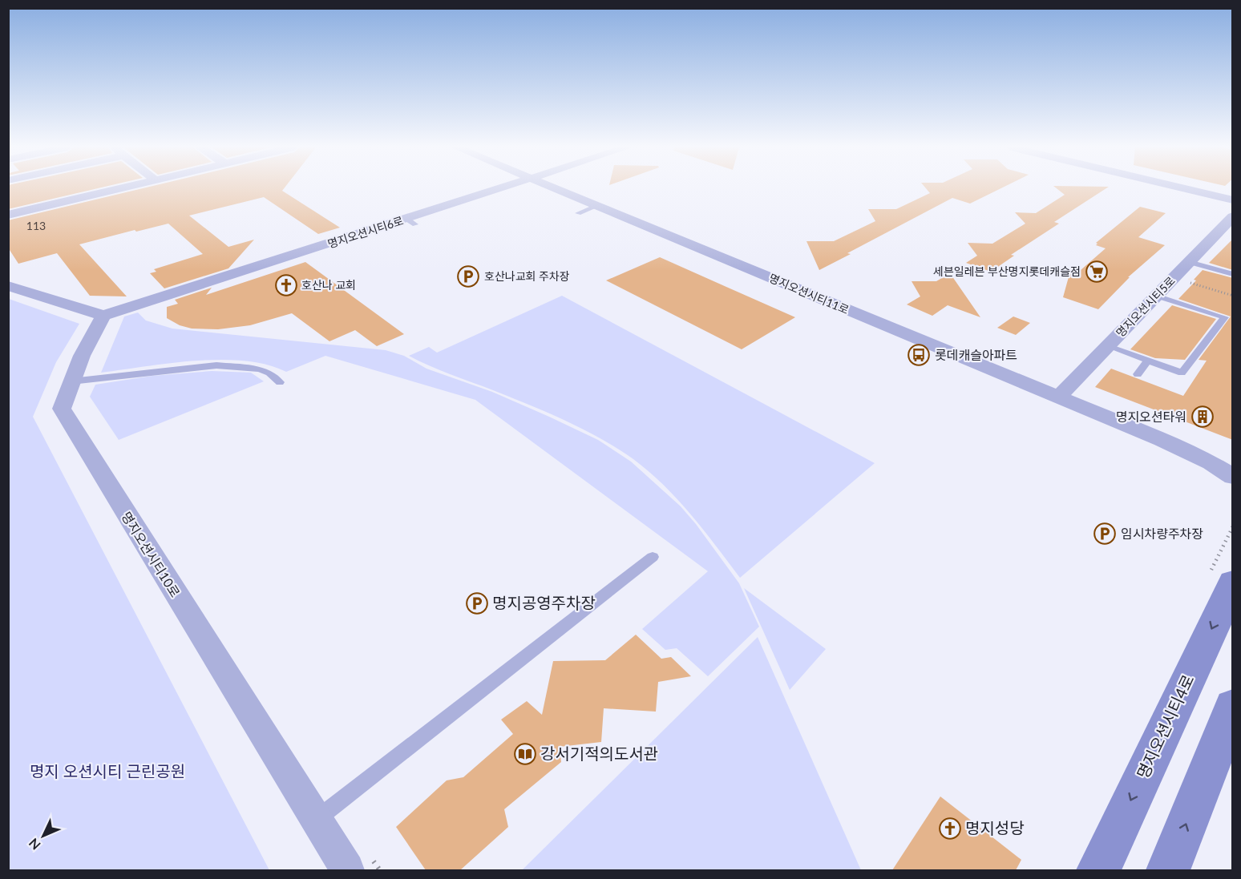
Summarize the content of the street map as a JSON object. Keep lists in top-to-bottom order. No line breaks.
{"streets":{"main road":["명지오션시티4로"],"street":["명지오션시티6로","명지오션시티11로","명지오션시티5로","명지오션시티10로"]},"crossings":[["명지오션시티6로","명지오션시티10로"],["명지오션시티11로","명지오션시티5로"]],"parks":["명지 오션시티 근린공원"],"places":{"supermarket":["세븐일레븐 부산명지롯데캐슬점"],"parking":["호산나교회 주차장","임시차량주차장","명지공영주차장"],"church":["호산나 교회","명지성당"],"bus stop":["롯데캐슬아파트"],"building":["명지오션타워"],"library":["강서기적의도서관"]},"house_numbers":["113"],"north":"bottom left"}
